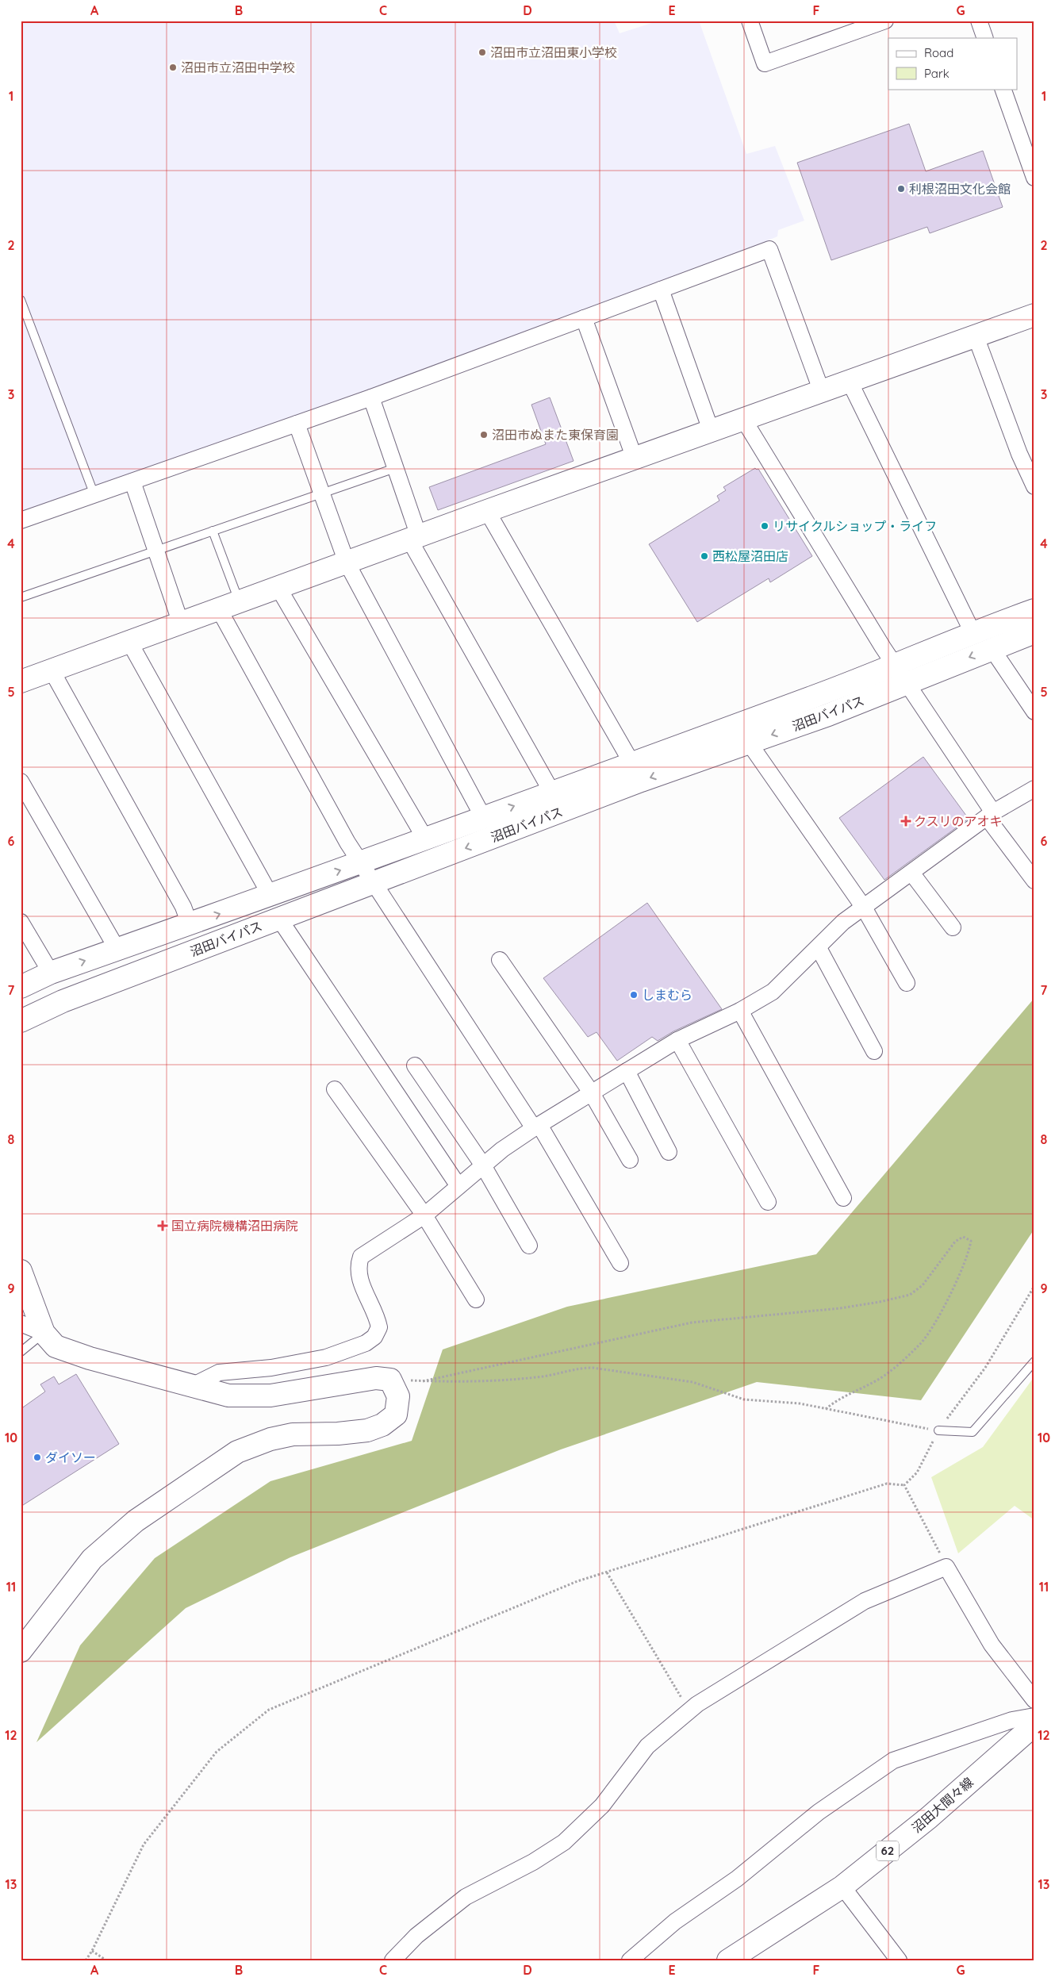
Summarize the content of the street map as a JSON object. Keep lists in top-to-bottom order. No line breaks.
{"streets":{"street":["沼田バイパス","沼田大間々線","62"]},"places":{"other":["沼田市立沼田東小学校","沼田市立沼田中学校","利根沼田文化会館","沼田市ぬまた東保育園","リサイクルショップ・ライフ","西松屋沼田店","しまむら","ダイソー"],"health":["クスリのアオキ","国立病院機構沼田病院"]},"legend":["Road","Park"],"grid":{"columns":["A","B","C","D","E","F","G"],"rows":["1","2","3","4","5","6","7","8","9","10","11","12","13"]}}
